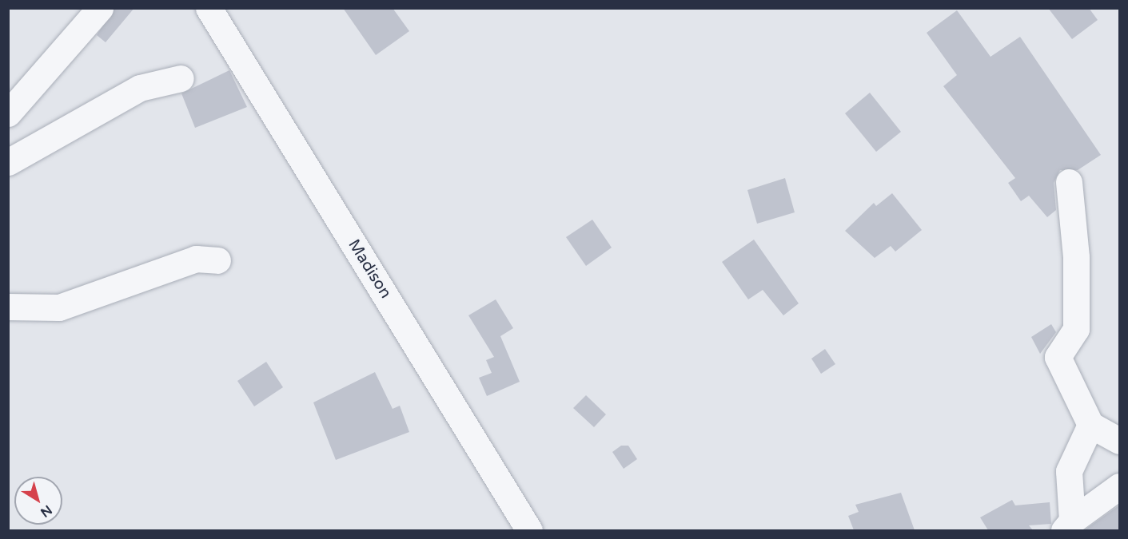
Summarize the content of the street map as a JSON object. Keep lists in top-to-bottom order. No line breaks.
{"streets":{"street":["Madison"]},"north":"bottom right"}
